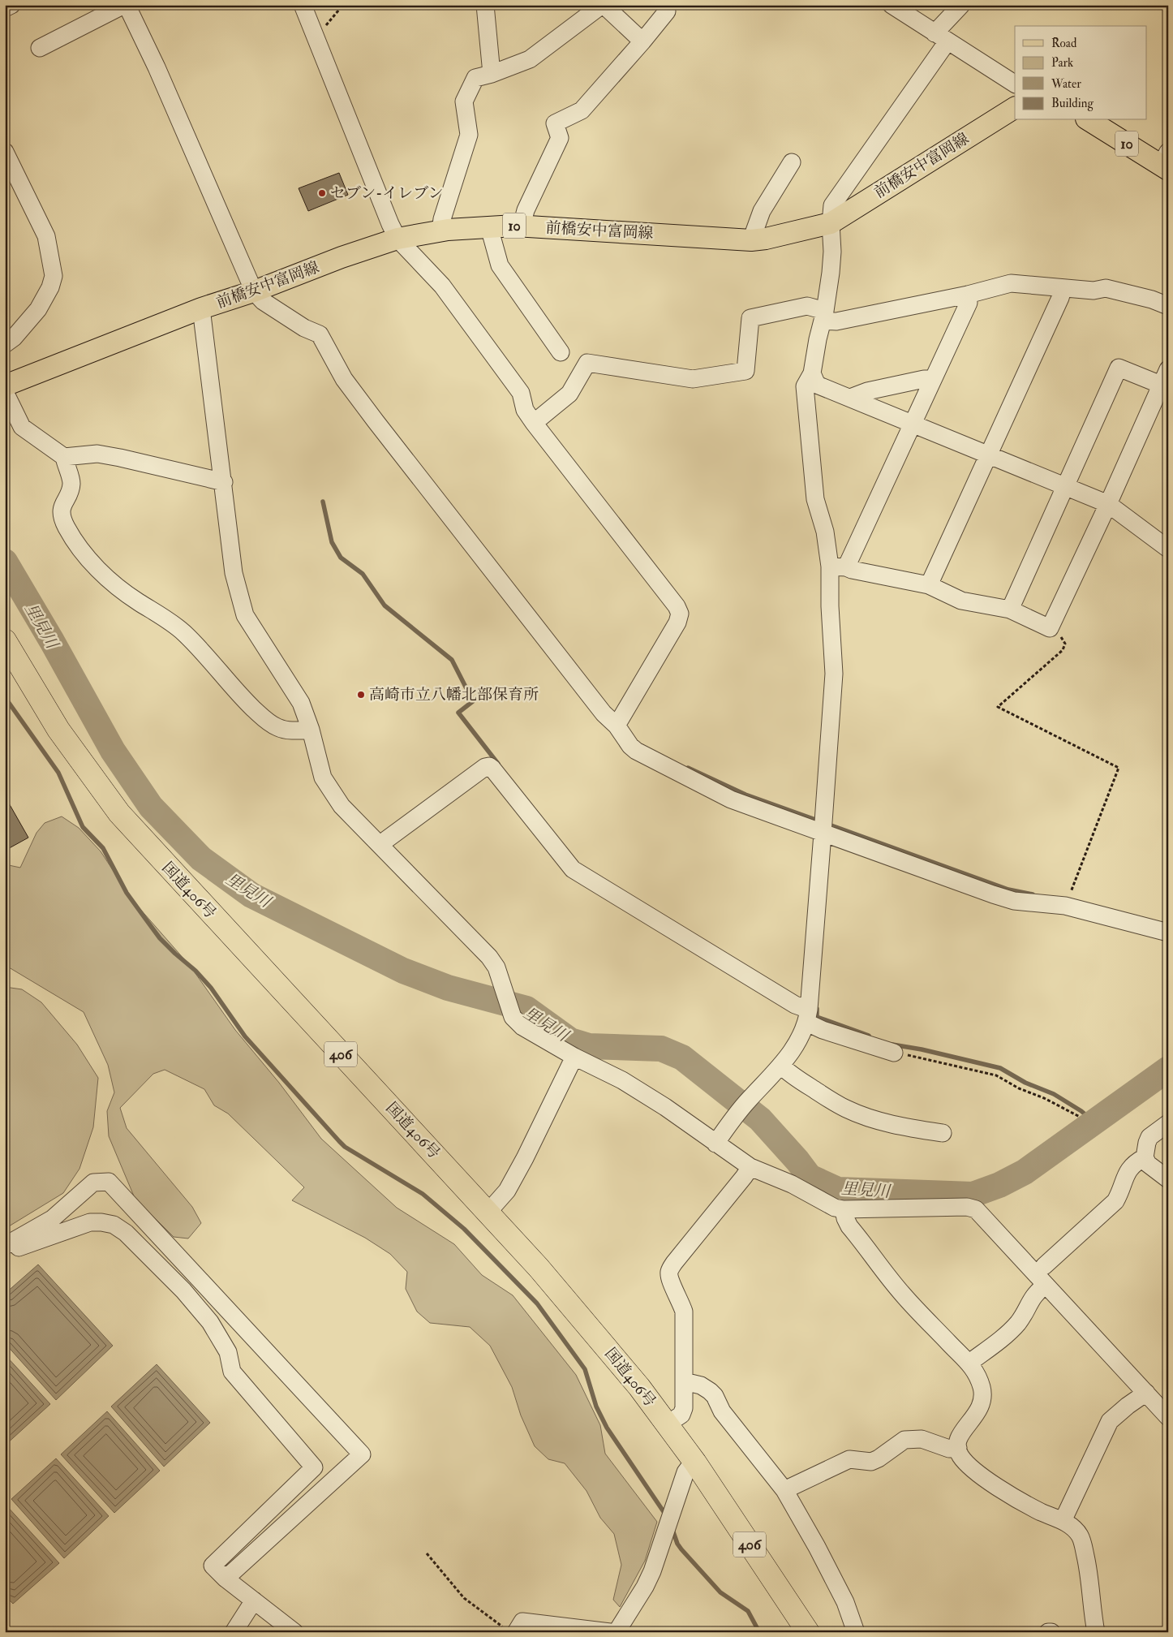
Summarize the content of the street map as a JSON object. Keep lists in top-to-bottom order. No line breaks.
{"streets":{"highway":["国道406号","406"],"main road":["10","前橋安中富岡線"]},"water":["里見川"],"places":["セブン-イレブン","高崎市立八幡北部保育所"],"legend":["Road","Park","Water","Building"]}
